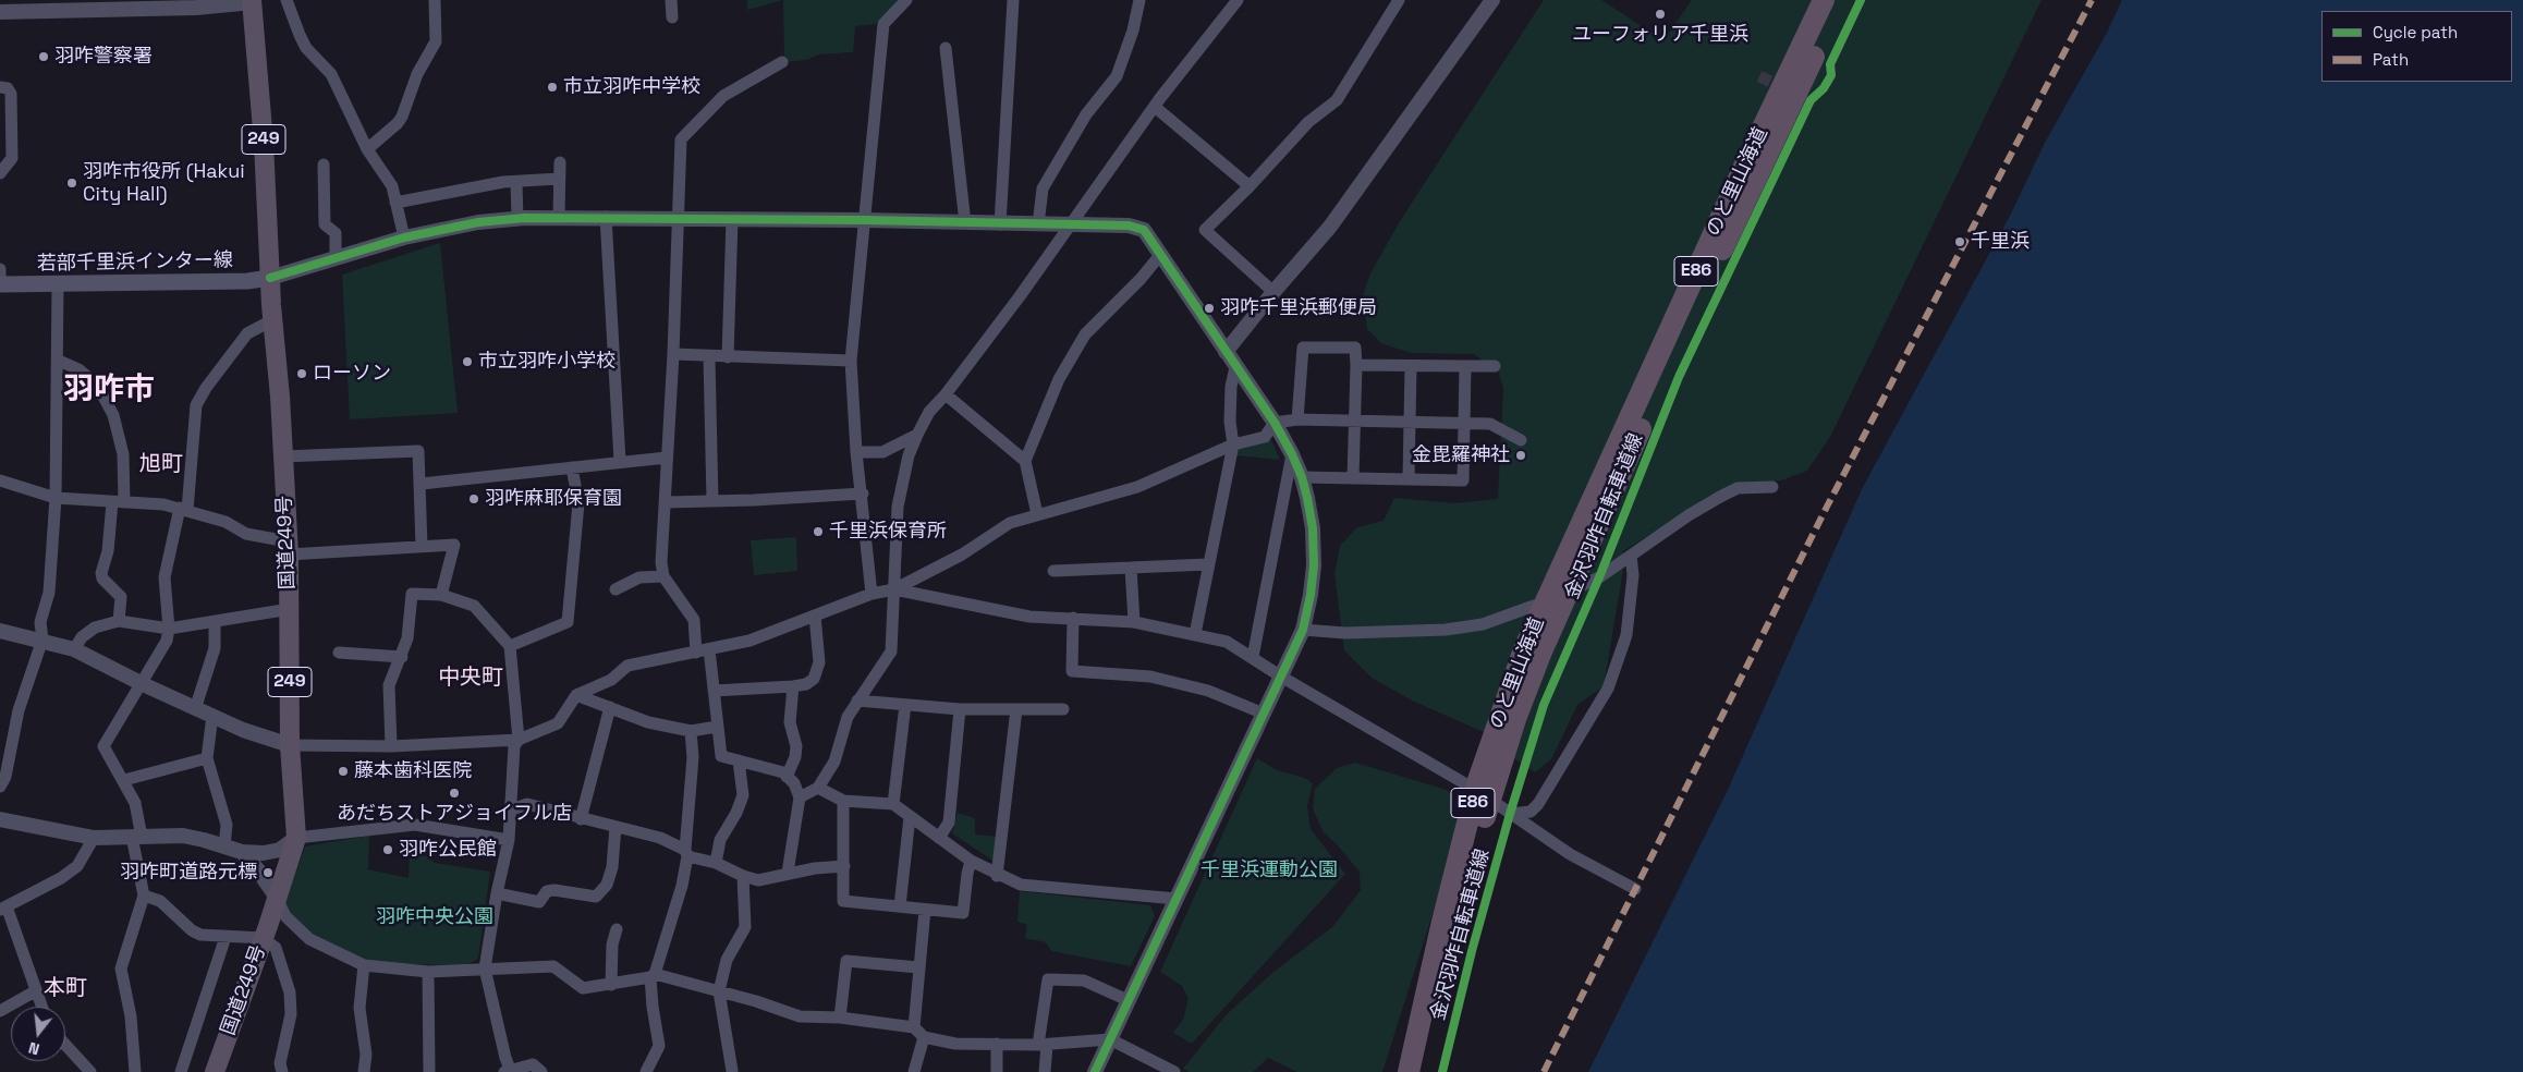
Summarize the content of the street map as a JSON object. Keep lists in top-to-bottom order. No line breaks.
{"streets":{"highway":["249","のと里山海道","E86","国道249号"],"main road":["若部千里浜インター線"],"cycle path":["金沢羽咋自転車道線"]},"crossings":[["若部千里浜インター線","国道249号"]],"districts":["羽咋市","旭町","中央町","本町"],"parks":["千里浜運動公園","羽咋中央公園"],"places":["ユーフォリア千里浜","羽咋警察署","市立羽咋中学校","羽咋市役所 (Hakui City Hall)","千里浜","羽咋千里浜郵便局","市立羽咋小学校","ローソン","金毘羅神社","羽咋麻耶保育園","千里浜保育所","藤本歯科医院","あだちストアジョイフル店","羽咋公民館","羽咋町道路元標"],"legend":["Cycle path","Path"],"north":"bottom"}
